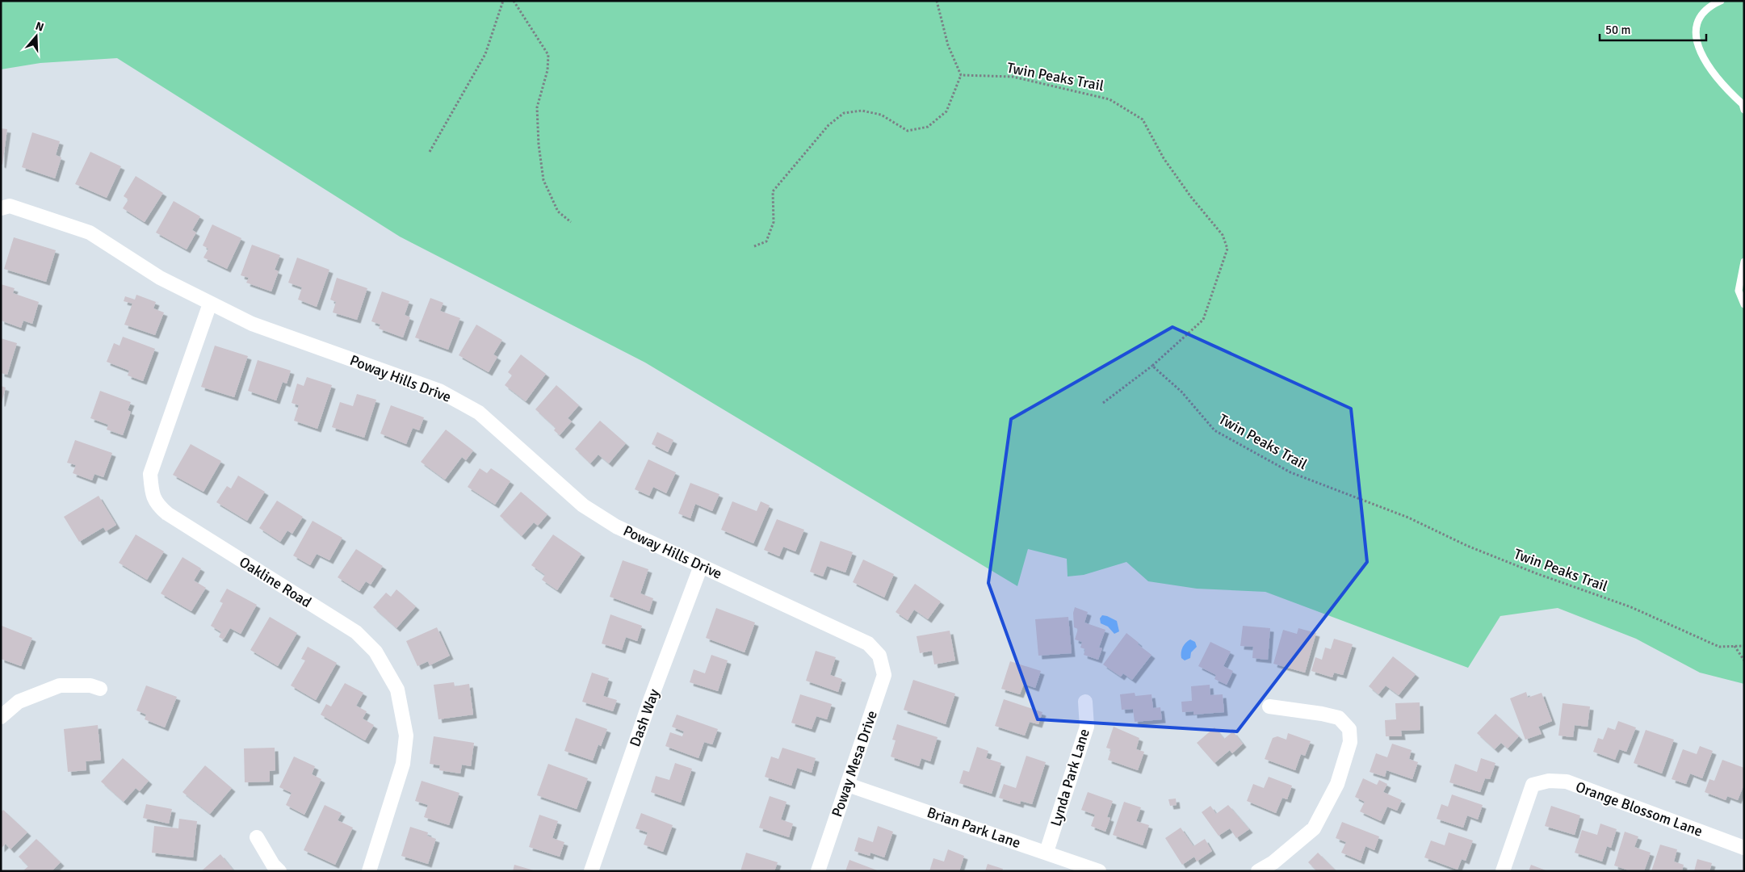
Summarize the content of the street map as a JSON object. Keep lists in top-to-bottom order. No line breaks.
{"streets":{"street":["Poway Hills Drive","Oakline Road","Dash Way","Poway Mesa Drive","Lynda Park Lane","Orange Blossom Lane","Brian Park Lane"],"path":["Twin Peaks Trail"]},"crossings":[["Poway Hills Drive","Oakline Road"],["Poway Hills Drive","Dash Way"],["Poway Hills Drive","Poway Mesa Drive"],["Poway Mesa Drive","Brian Park Lane"],["Lynda Park Lane","Brian Park Lane"]],"scale_bar":"50 m","north":"top"}
